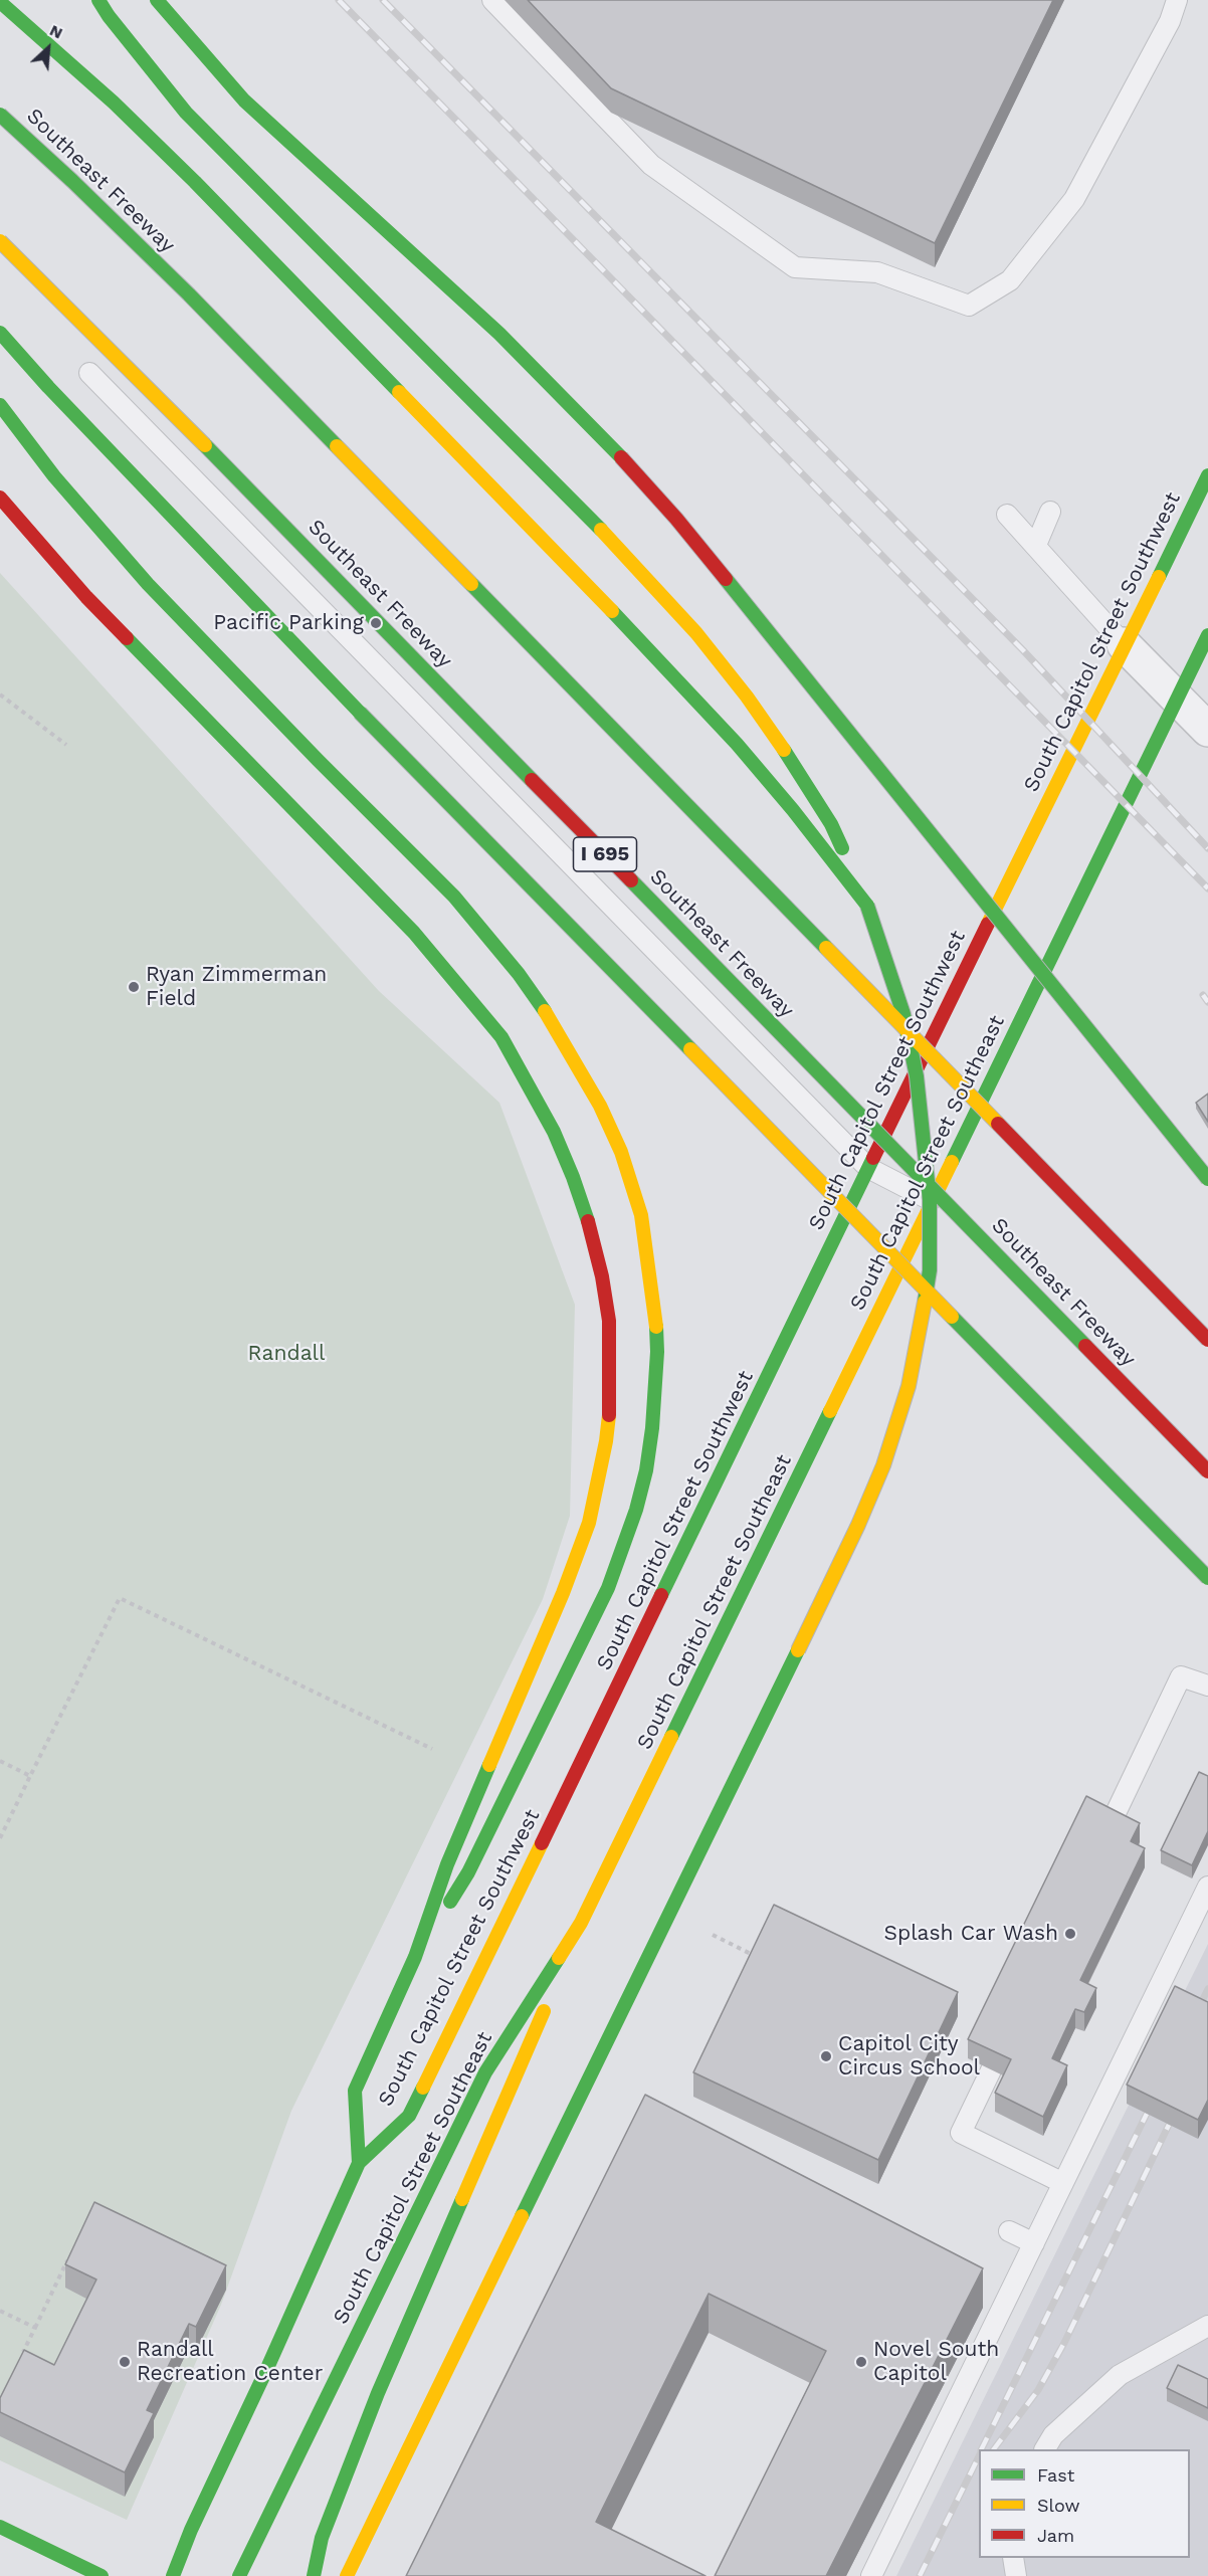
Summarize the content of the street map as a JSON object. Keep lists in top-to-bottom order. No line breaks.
{"streets":{"main road":["Southeast Freeway","South Capitol Street Southwest","I 695","South Capitol Street Southeast"]},"parks":["Randall"],"places":["Pacific Parking","Ryan Zimmerman Field","Splash Car Wash","Capitol City Circus School","Randall Recreation Center","Novel South Capitol"],"legend":["Fast","Slow","Jam"],"north":"top right"}
